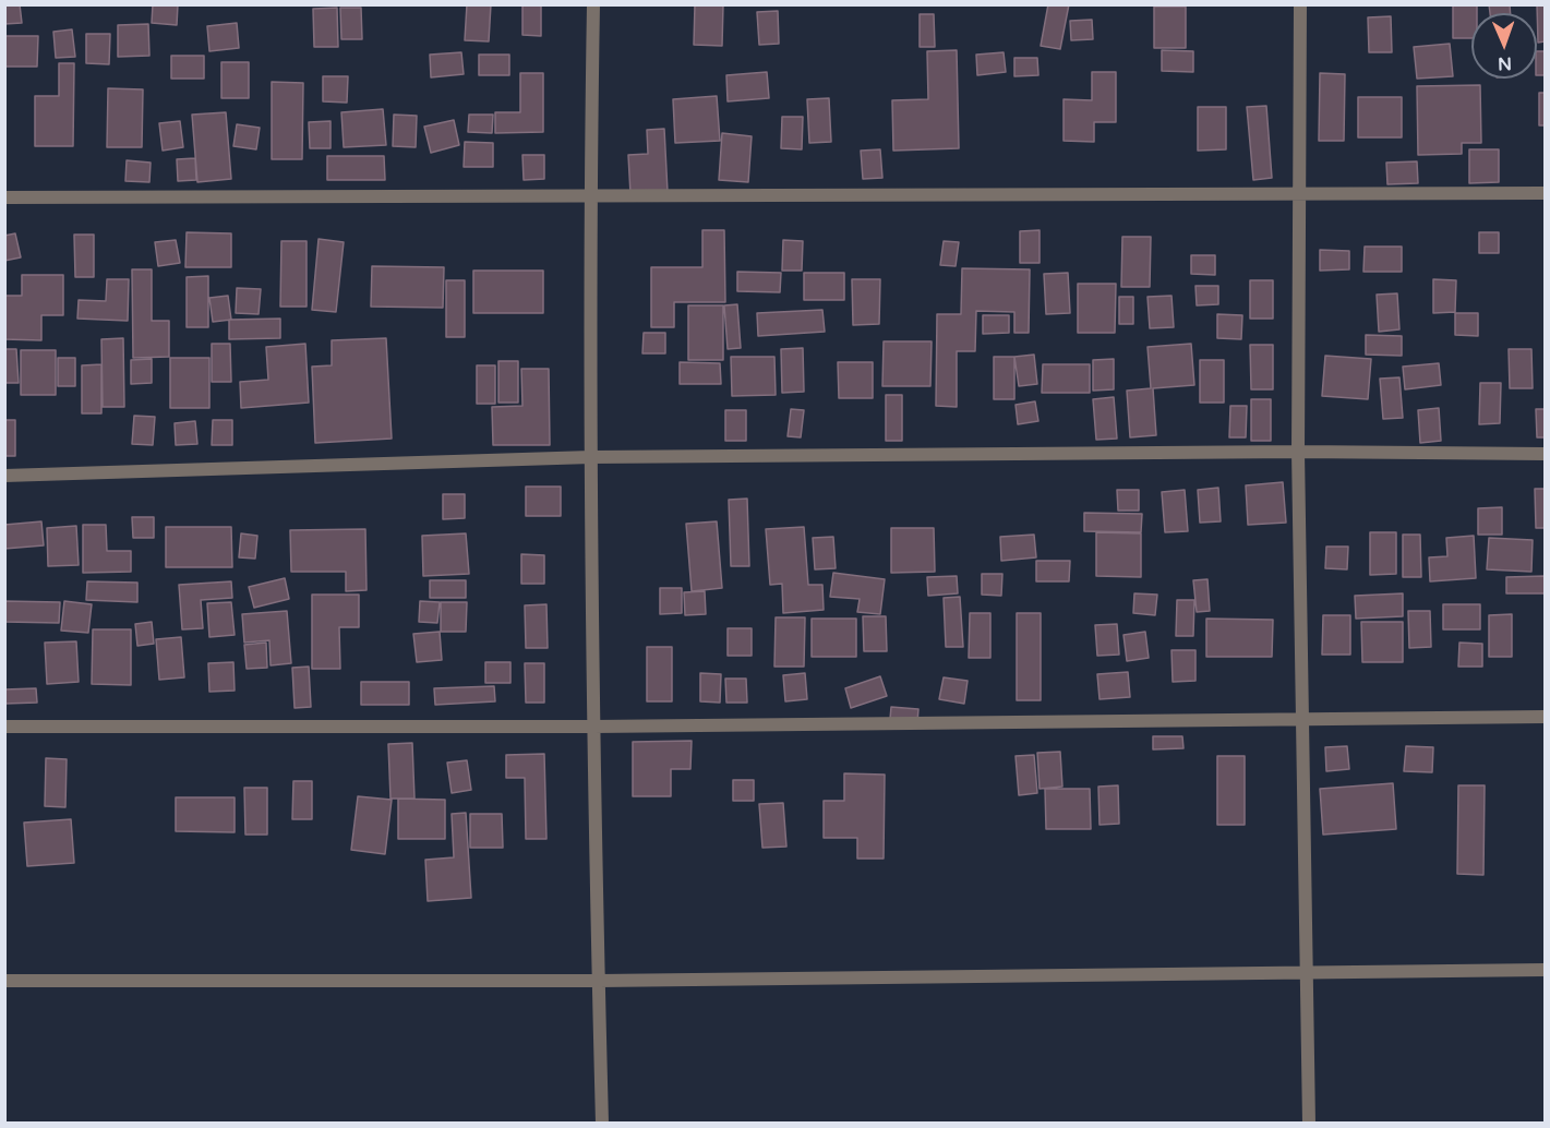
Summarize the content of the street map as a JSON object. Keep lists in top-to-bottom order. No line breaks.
{"north":"bottom"}
